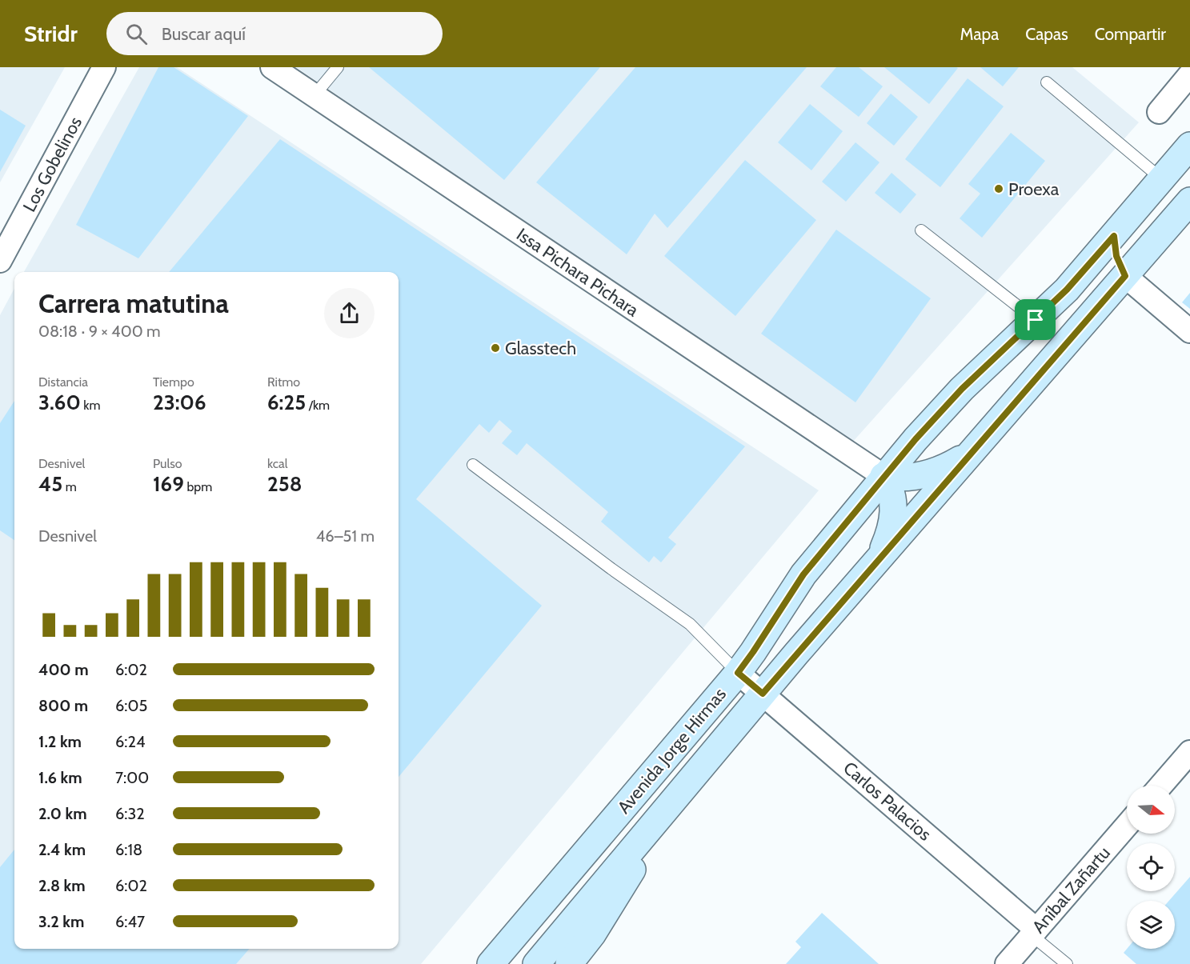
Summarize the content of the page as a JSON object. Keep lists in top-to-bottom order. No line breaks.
{"streets":{"street":["Los Gobelinos","Issa Pichara Pichara","Avenida Jorge Hirmas","Carlos Palacios","Aníbal Zañartu"]},"crossings":[["Issa Pichara Pichara","Avenida Jorge Hirmas"],["Avenida Jorge Hirmas","Carlos Palacios"],["Carlos Palacios","Aníbal Zañartu"]],"places":["Proexa","Glasstech"],"north":"right","page":{"header":"Stridr","search":"Buscar aquí","nav":["Mapa","Capas","Compartir"],"heading":["Carrera matutina","08:18 · 9 × 400 m"],"stats":[["Distancia","3.60 km"],["Tiempo","23:06"],["Ritmo","6:25 /km"],["Desnivel","45 m"],["Pulso","169 bpm"],["kcal","258"]],"chart":["Desnivel","46–51 m"],"list":[{"name":"400 m","note":"6:02"},{"name":"800 m","note":"6:05"},{"name":"1.2 km","note":"6:24"},{"name":"1.6 km","note":"7:00"},{"name":"2.0 km","note":"6:32"},{"name":"2.4 km","note":"6:18"},{"name":"2.8 km","note":"6:02"},{"name":"3.2 km","note":"6:47"}]}}
